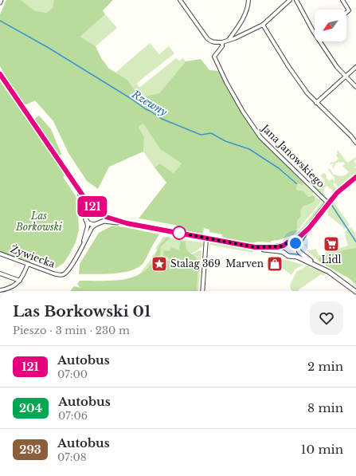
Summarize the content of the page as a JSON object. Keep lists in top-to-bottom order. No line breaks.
{"streets":{"street":["Jana Janowskiego","Żywiecka"]},"water":["Rzewny"],"parks":["Las Borkowski"],"places":{"supermarket":["Lidl"],"place":["Stalag 369"],"shop":["Marven"]},"lines":["bus line 121"],"north":"bottom left","page":{"on_map":"121","heading":["Las Borkowski 01","Pieszo · 3 min · 230 m"],"list":[{"mark":"121","name":"Autobus","note":"07:00","value":"2 min"},{"mark":"204","name":"Autobus","note":"07:06","value":"8 min"},{"mark":"293","name":"Autobus","note":"07:08","value":"10 min"}]}}
